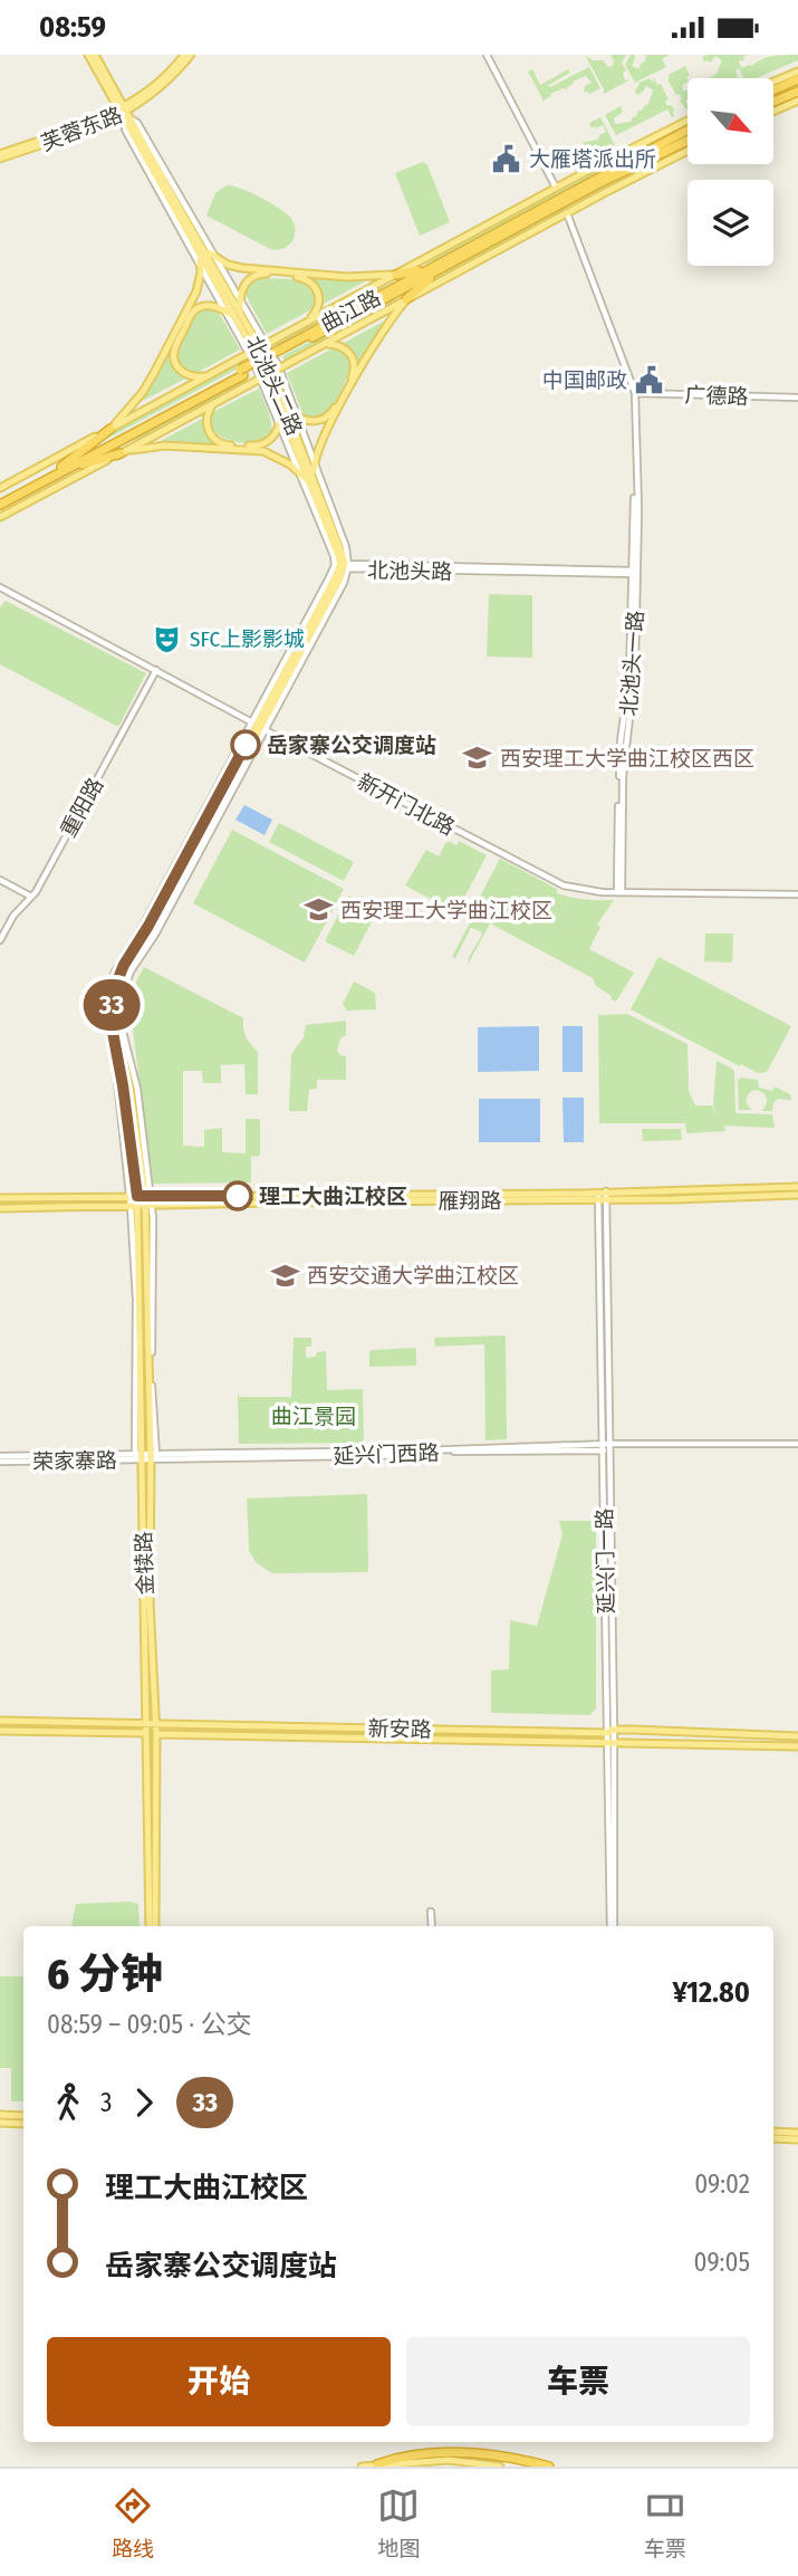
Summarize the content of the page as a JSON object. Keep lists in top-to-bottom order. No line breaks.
{"streets":{"highway":["曲江路"],"main road":["芙蓉东路","北池头二路","雁翔路","金犊路","新安路"],"street":["广德路","北池头路","北池头一路","新开门北路","重阳路","延兴门西路","荣家寨路","延兴门一路"]},"crossings":[["芙蓉东路","北池头二路"],["曲江路","北池头一路"],["北池头二路","北池头路"],["广德路","北池头一路"],["北池头路","北池头一路"],["北池头一路","新开门北路"],["新开门北路","重阳路"],["新开门北路","金犊路"],["雁翔路","延兴门一路"],["雁翔路","金犊路"],["延兴门西路","荣家寨路"],["延兴门西路","延兴门一路"],["延兴门西路","金犊路"],["荣家寨路","金犊路"],["延兴门一路","新安路"],["金犊路","新安路"]],"parks":["曲江景园"],"places":{"public building":["大雁塔派出所","中国邮政"],"theatre":["SFC上影影城"],"other":["岳家寨公交调度站","理工大曲江校区"],"school or university":["西安理工大学曲江校区西区","西安理工大学曲江校区","西安交通大学曲江校区"]},"lines":["bus line 33"],"north":"bottom right","page":{"status":"08:59","on_map":"33","heading":["6 分钟","08:59 – 09:05 · 公交","¥12.80"],"legs":["3","33"],"list":[{"name":"理工大曲江校区","value":"09:02"},{"name":"岳家寨公交调度站","value":"09:05"}],"buttons":["开始","车票"],"tabs":["路线","地图","车票"]}}
